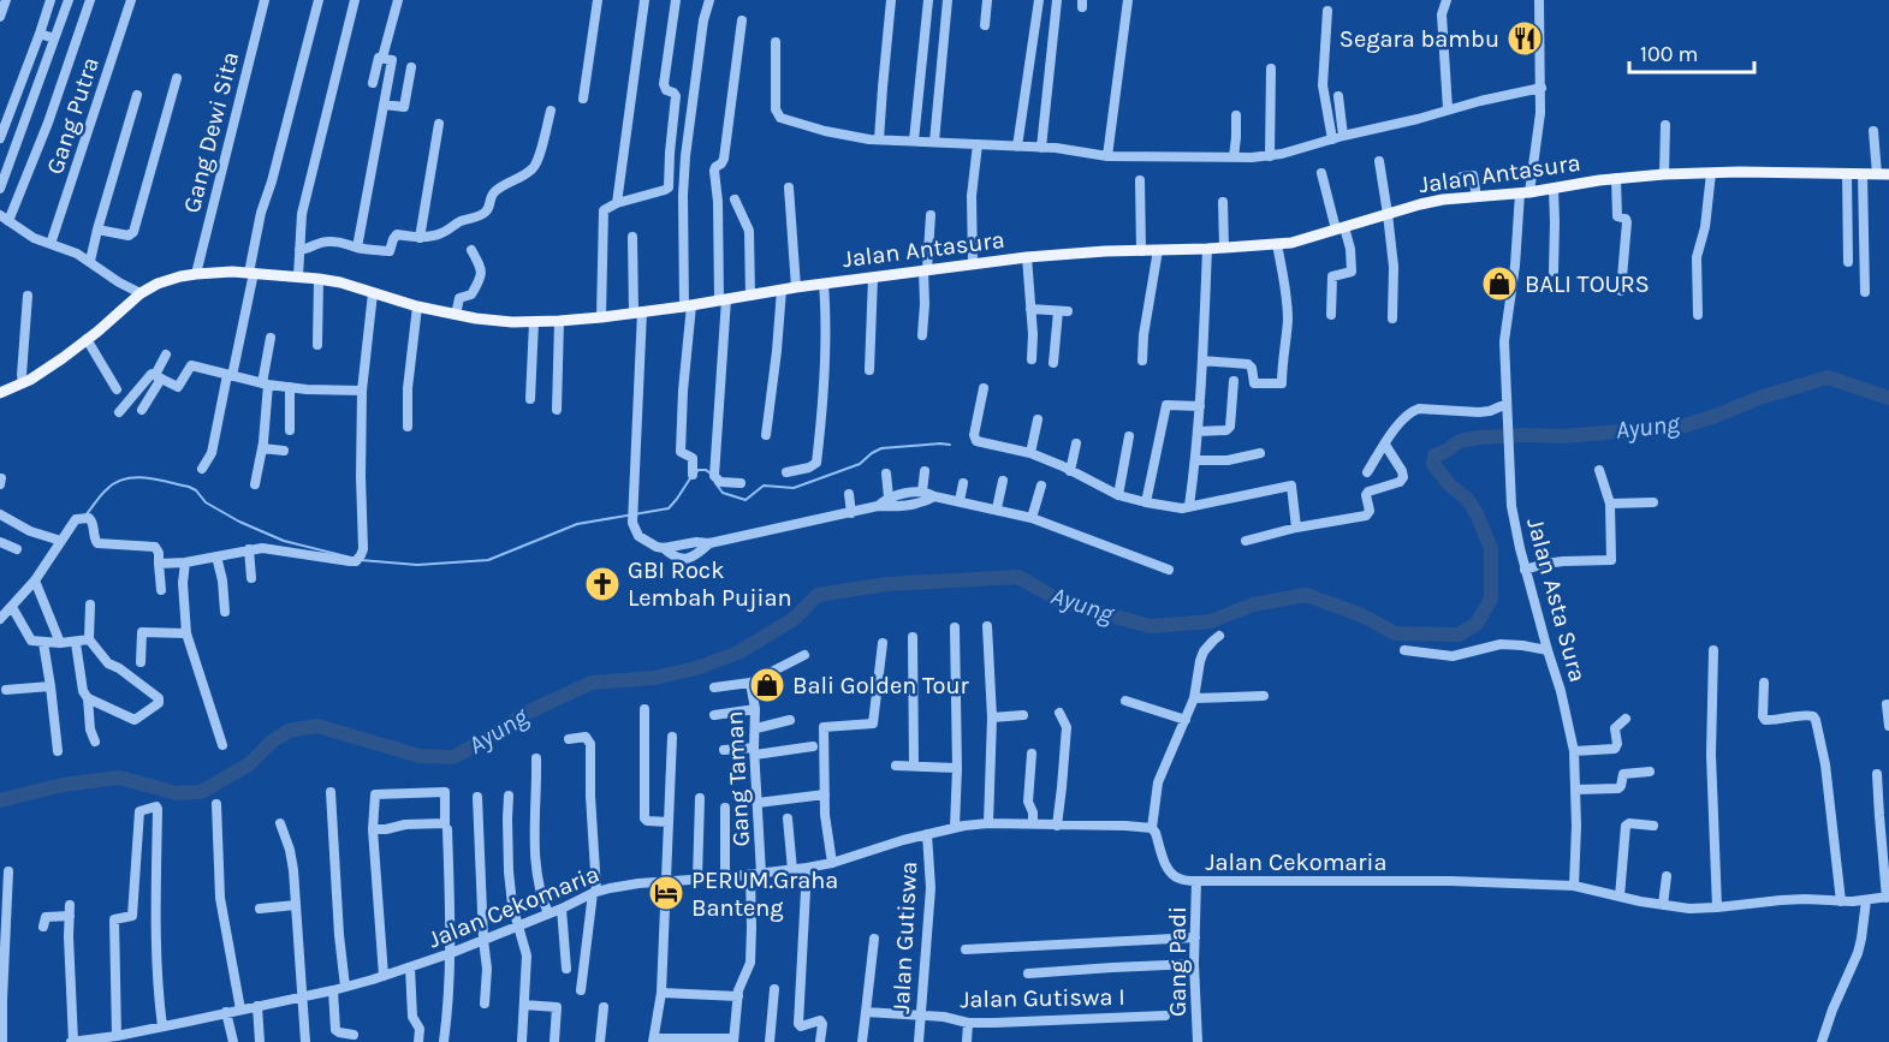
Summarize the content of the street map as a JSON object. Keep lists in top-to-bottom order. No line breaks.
{"streets":{"main road":["Jalan Antasura"],"street":["Gang Putra","Gang Dewi Sita","Jalan Asta Sura","Gang Taman","Jalan Cekomaria","Jalan Gutiswa","Gang Padi","Jalan Gutiswa I"]},"crossings":[["Gang Dewi Sita","Jalan Antasura"],["Jalan Antasura","Jalan Asta Sura"],["Jalan Asta Sura","Jalan Cekomaria"],["Gang Taman","Jalan Cekomaria"],["Jalan Cekomaria","Jalan Gutiswa"],["Jalan Cekomaria","Gang Padi"],["Jalan Gutiswa","Jalan Gutiswa I"]],"water":["Ayung"],"places":{"restaurant":["Segara bambu"],"shop":["BALI TOURS","Bali Golden Tour"],"church":["GBI Rock Lembah Pujian"],"hotel":["PERUM.Graha Banteng"]},"scale_bar":"100 m"}
